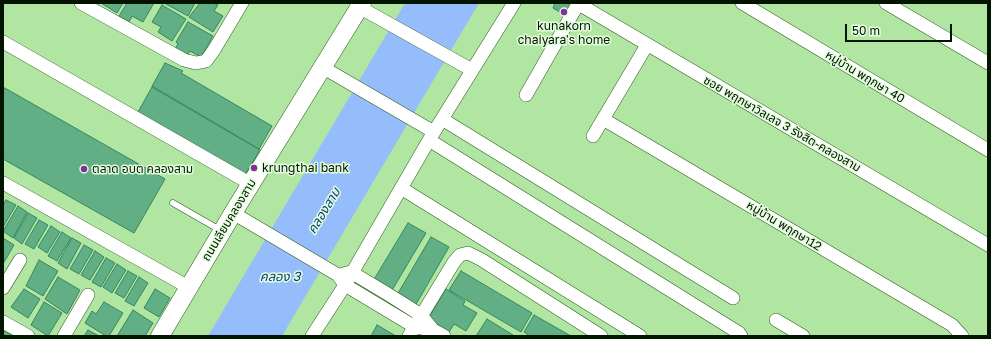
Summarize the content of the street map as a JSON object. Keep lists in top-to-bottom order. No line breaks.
{"streets":{"main road":["ถนนเลียบคลองสาม"],"street":["หมู่บ้าน พฤกษา 40","ซอย พฤกษาวิลเลจ 3 รังสิต-คลองสาม","หมู่บ้าน พฤกษา12"]},"water":["คลองสาม","คลอง 3"],"places":["kunakorn chaiyara's home","krungthai bank","ตลาด อบต คลองสาม"],"scale_bar":"50 m"}
